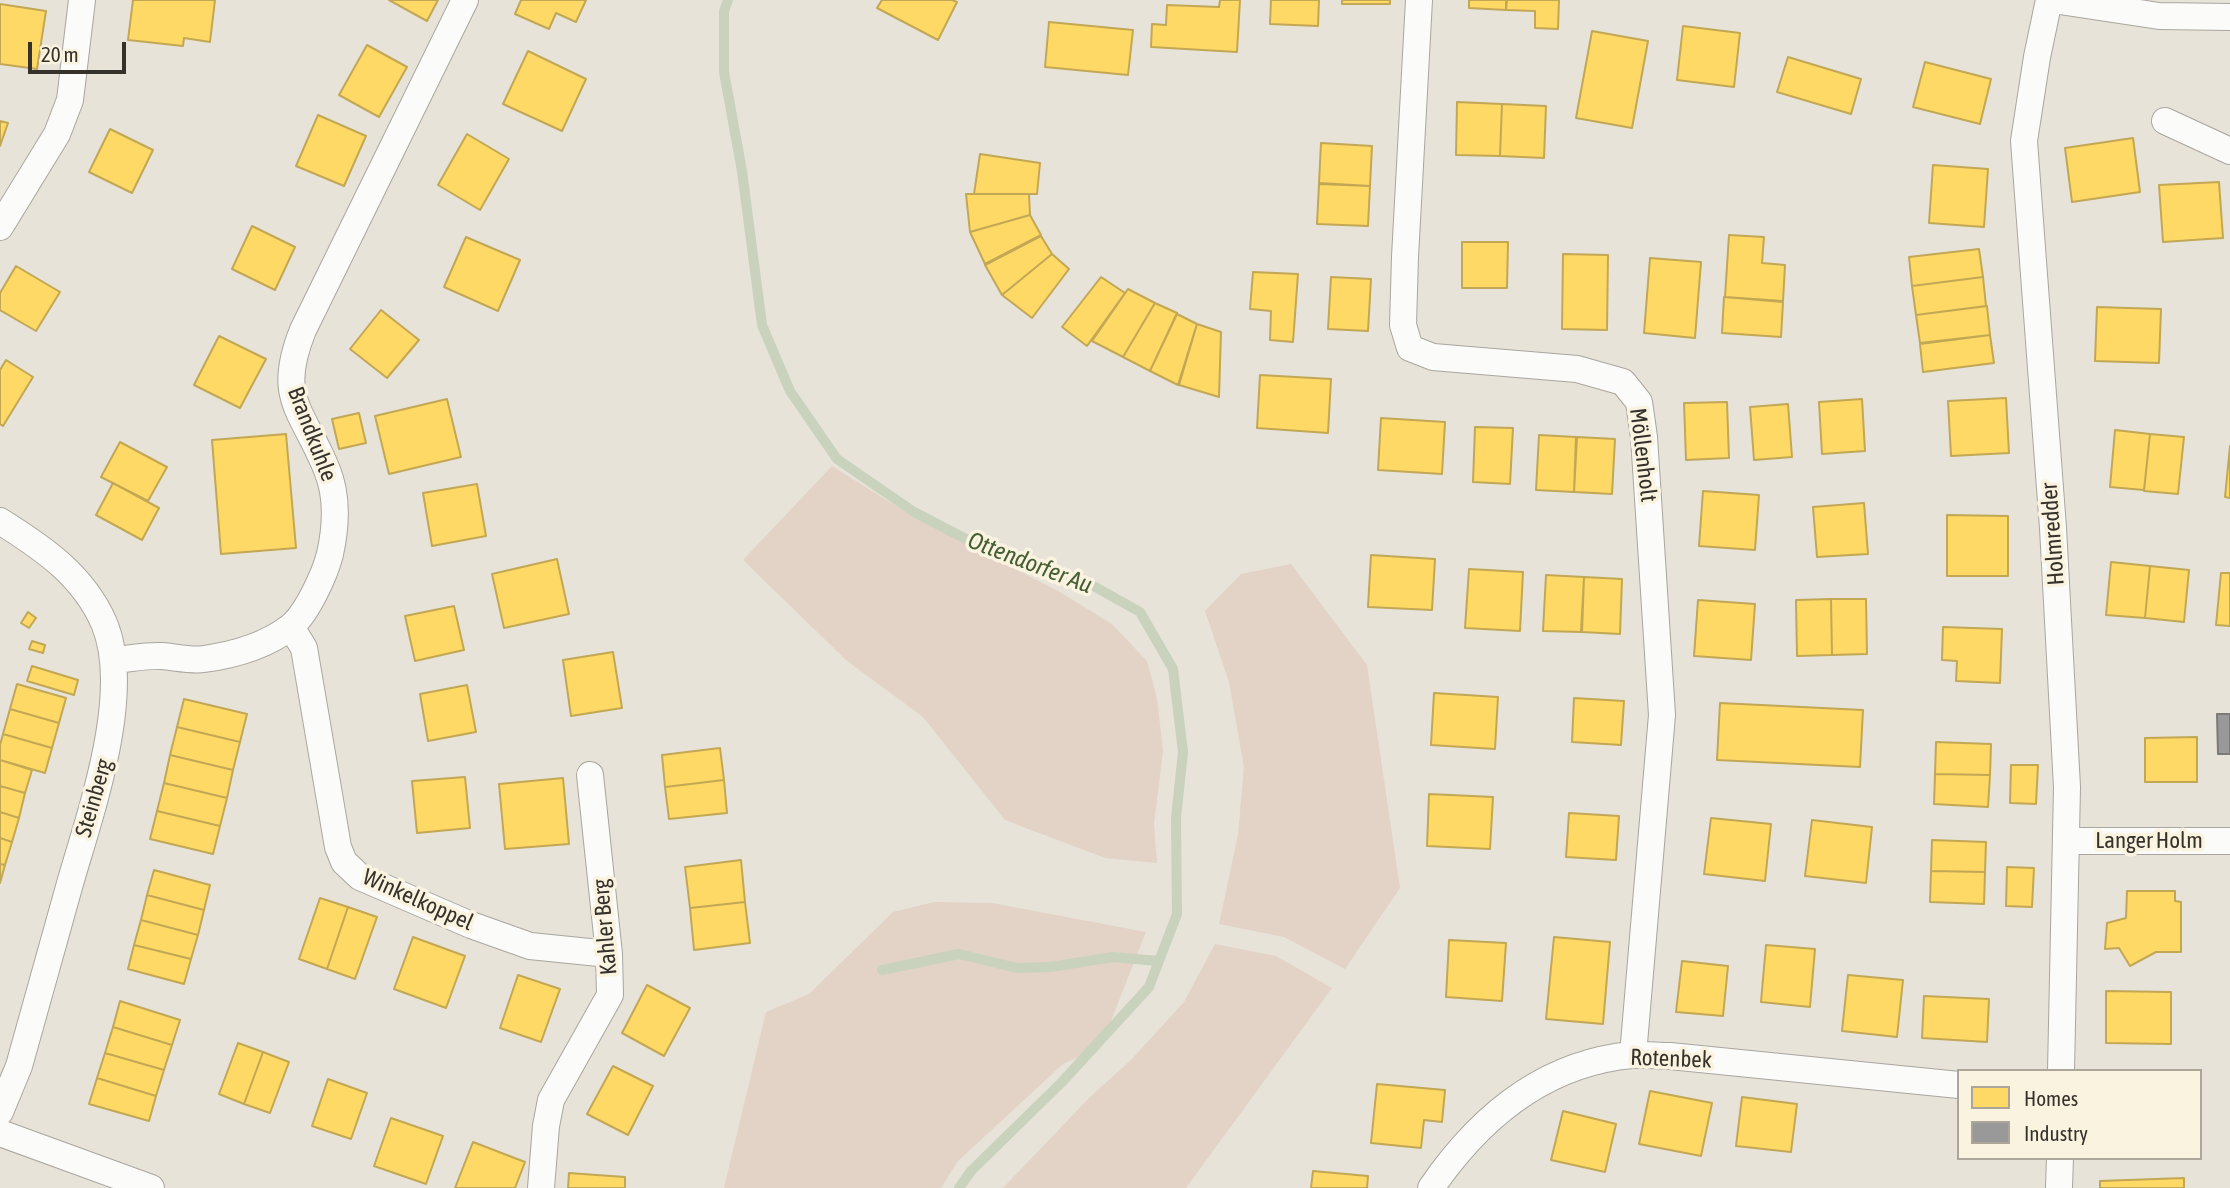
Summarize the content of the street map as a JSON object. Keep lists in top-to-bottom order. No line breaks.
{"streets":{"street":["Brandkuhle","Möllenholt","Holmredder","Steinberg","Langer Holm","Winkelkoppel","Kahler Berg","Rotenbek"]},"crossings":[["Brandkuhle","Steinberg"],["Brandkuhle","Winkelkoppel"],["Möllenholt","Rotenbek"],["Holmredder","Langer Holm"],["Winkelkoppel","Kahler Berg"]],"water":["Ottendorfer Au"],"legend":["Homes","Industry"],"scale_bar":"20 m"}
